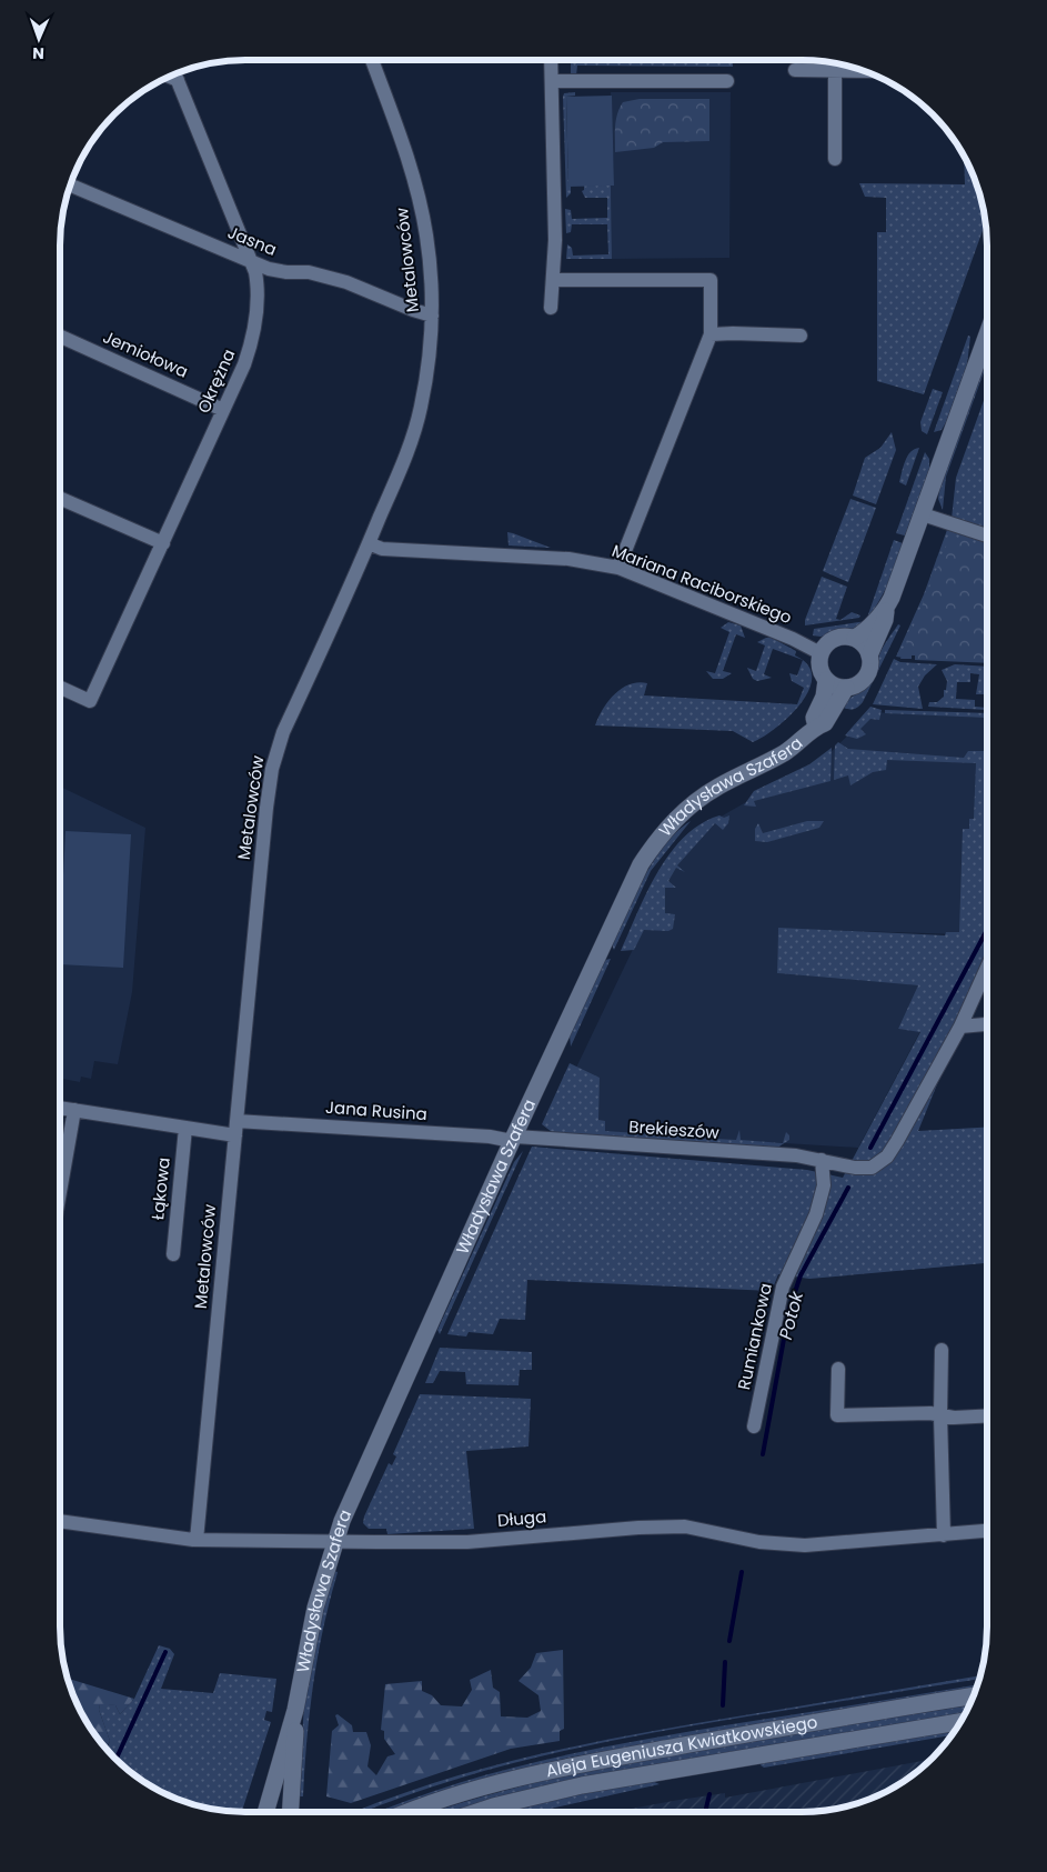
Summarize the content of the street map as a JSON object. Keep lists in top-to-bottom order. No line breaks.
{"streets":{"street":["Jasna","Metalowców","Jemiołowa","Okrężna","Mariana Raciborskiego","Władysława Szafera","Jana Rusina","Brekieszów","Łąkowa","Rumiankowa","Długa","Aleja Eugeniusza Kwiatkowskiego"]},"crossings":[["Jasna","Metalowców"],["Jasna","Okrężna"],["Metalowców","Mariana Raciborskiego"],["Metalowców","Jana Rusina"],["Metalowców","Długa"],["Jemiołowa","Okrężna"],["Mariana Raciborskiego","Władysława Szafera"],["Władysława Szafera","Jana Rusina"],["Władysława Szafera","Brekieszów"],["Władysława Szafera","Długa"],["Jana Rusina","Brekieszów"],["Brekieszów","Rumiankowa"]],"water":["Potok"],"north":"bottom"}
